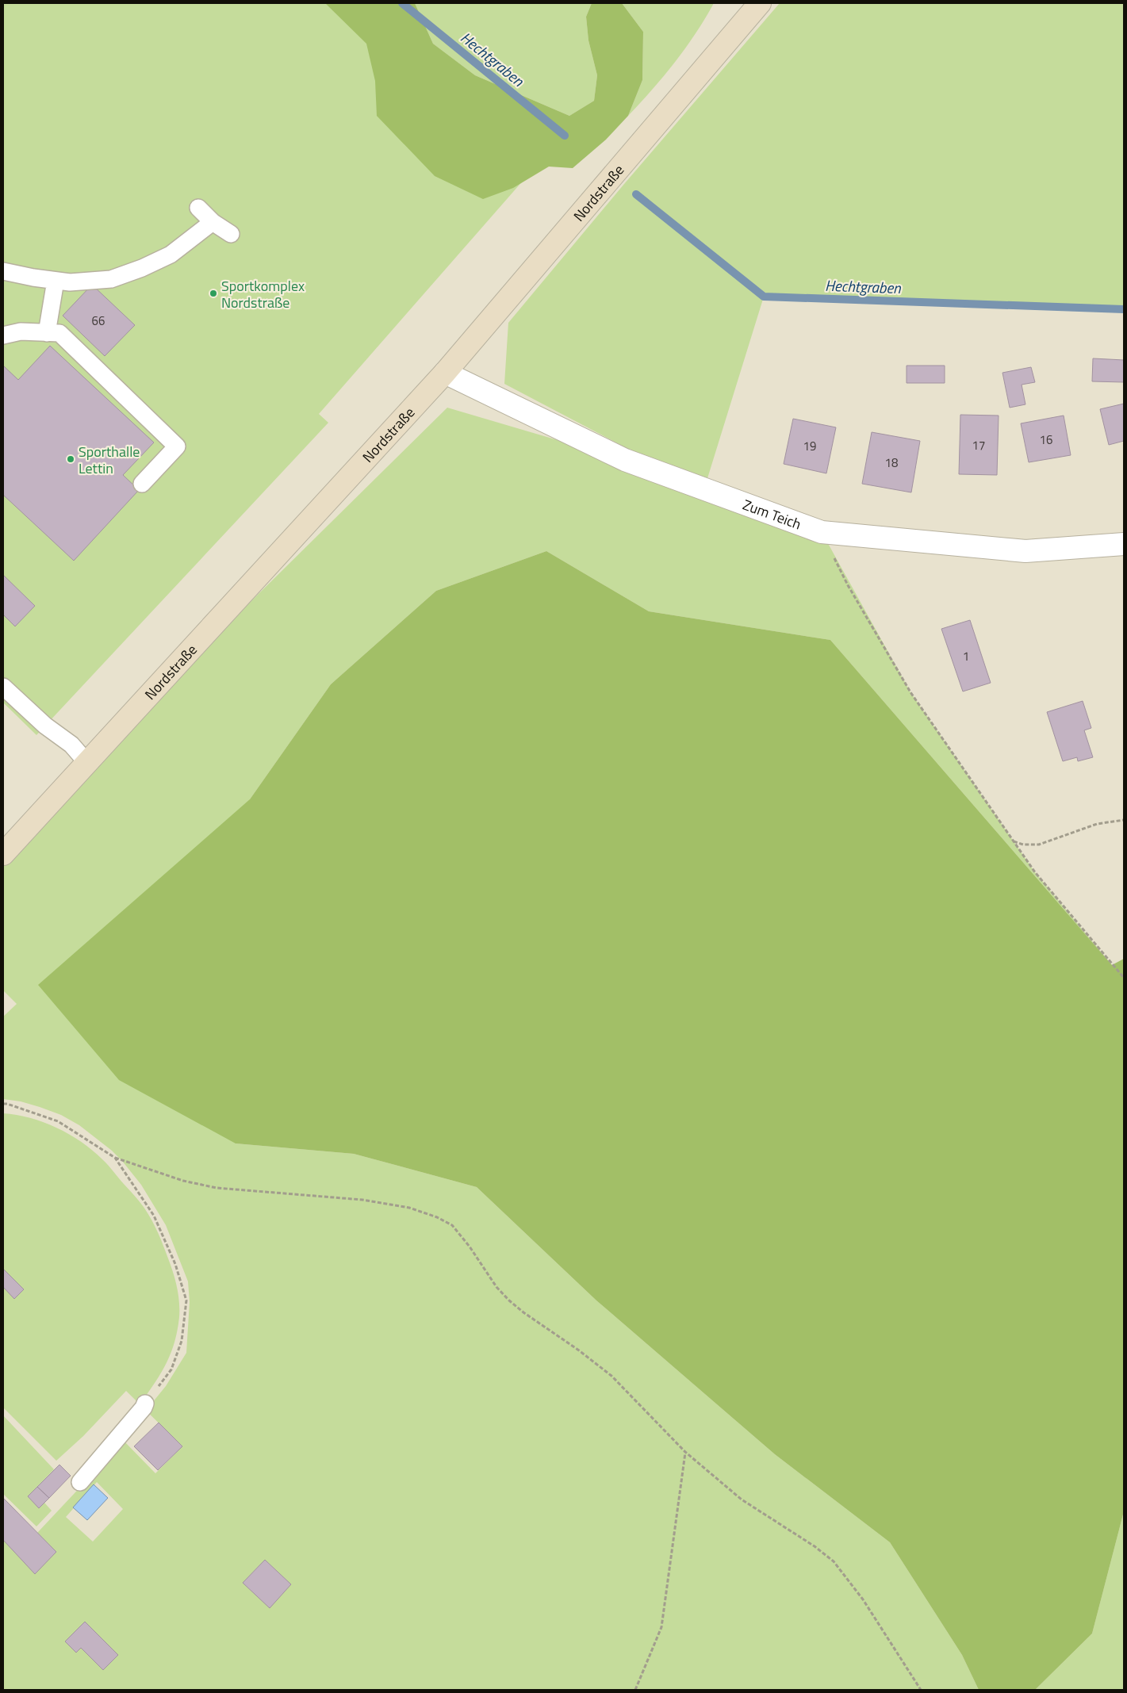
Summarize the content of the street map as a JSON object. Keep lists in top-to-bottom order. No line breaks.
{"streets":{"street":["Nordstraße","Zum Teich"]},"crossings":[["Nordstraße","Zum Teich"]],"water":["Hechtgraben"],"places":["Sportkomplex Nordstraße","Sporthalle Lettin"],"house_numbers":["66","16","17","19","18","1"]}
